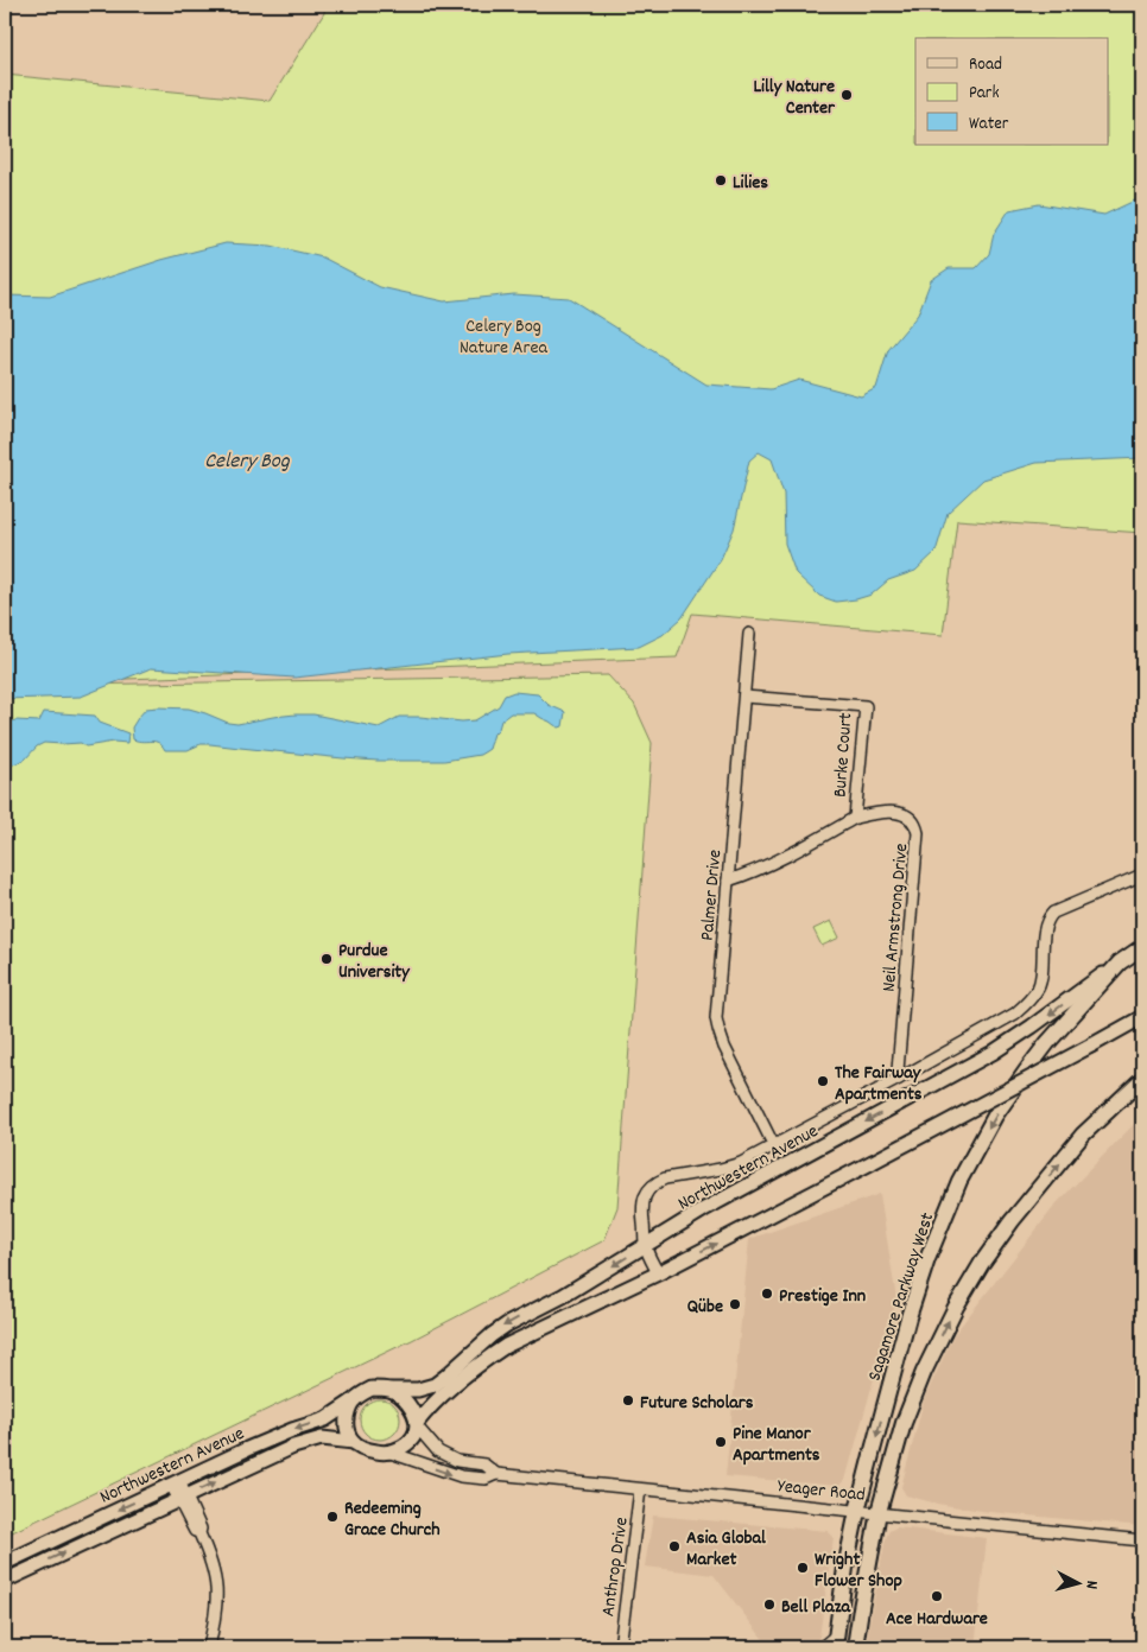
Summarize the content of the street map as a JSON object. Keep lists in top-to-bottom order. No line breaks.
{"streets":{"highway":["Sagamore Parkway West"],"main road":["Northwestern Avenue"],"street":["Burke Court","Palmer Drive","Neil Armstrong Drive","Yeager Road","Anthrop Drive"]},"crossings":[["Burke Court","Palmer Drive"],["Burke Court","Neil Armstrong Drive"],["Northwestern Avenue","Sagamore Parkway West"],["Northwestern Avenue","Yeager Road"],["Sagamore Parkway West","Yeager Road"],["Yeager Road","Anthrop Drive"]],"water":["Celery Bog"],"parks":["Celery Bog Nature Area"],"places":["Lilly Nature Center","Lilies","Purdue University","The Fairway Apartments","Prestige Inn","Qübe","Future Scholars","Pine Manor Apartments","Redeeming Grace Church","Asia Global Market","Wright Flower Shop","Ace Hardware","Bell Plaza"],"legend":["Road","Park","Water"],"north":"right"}
